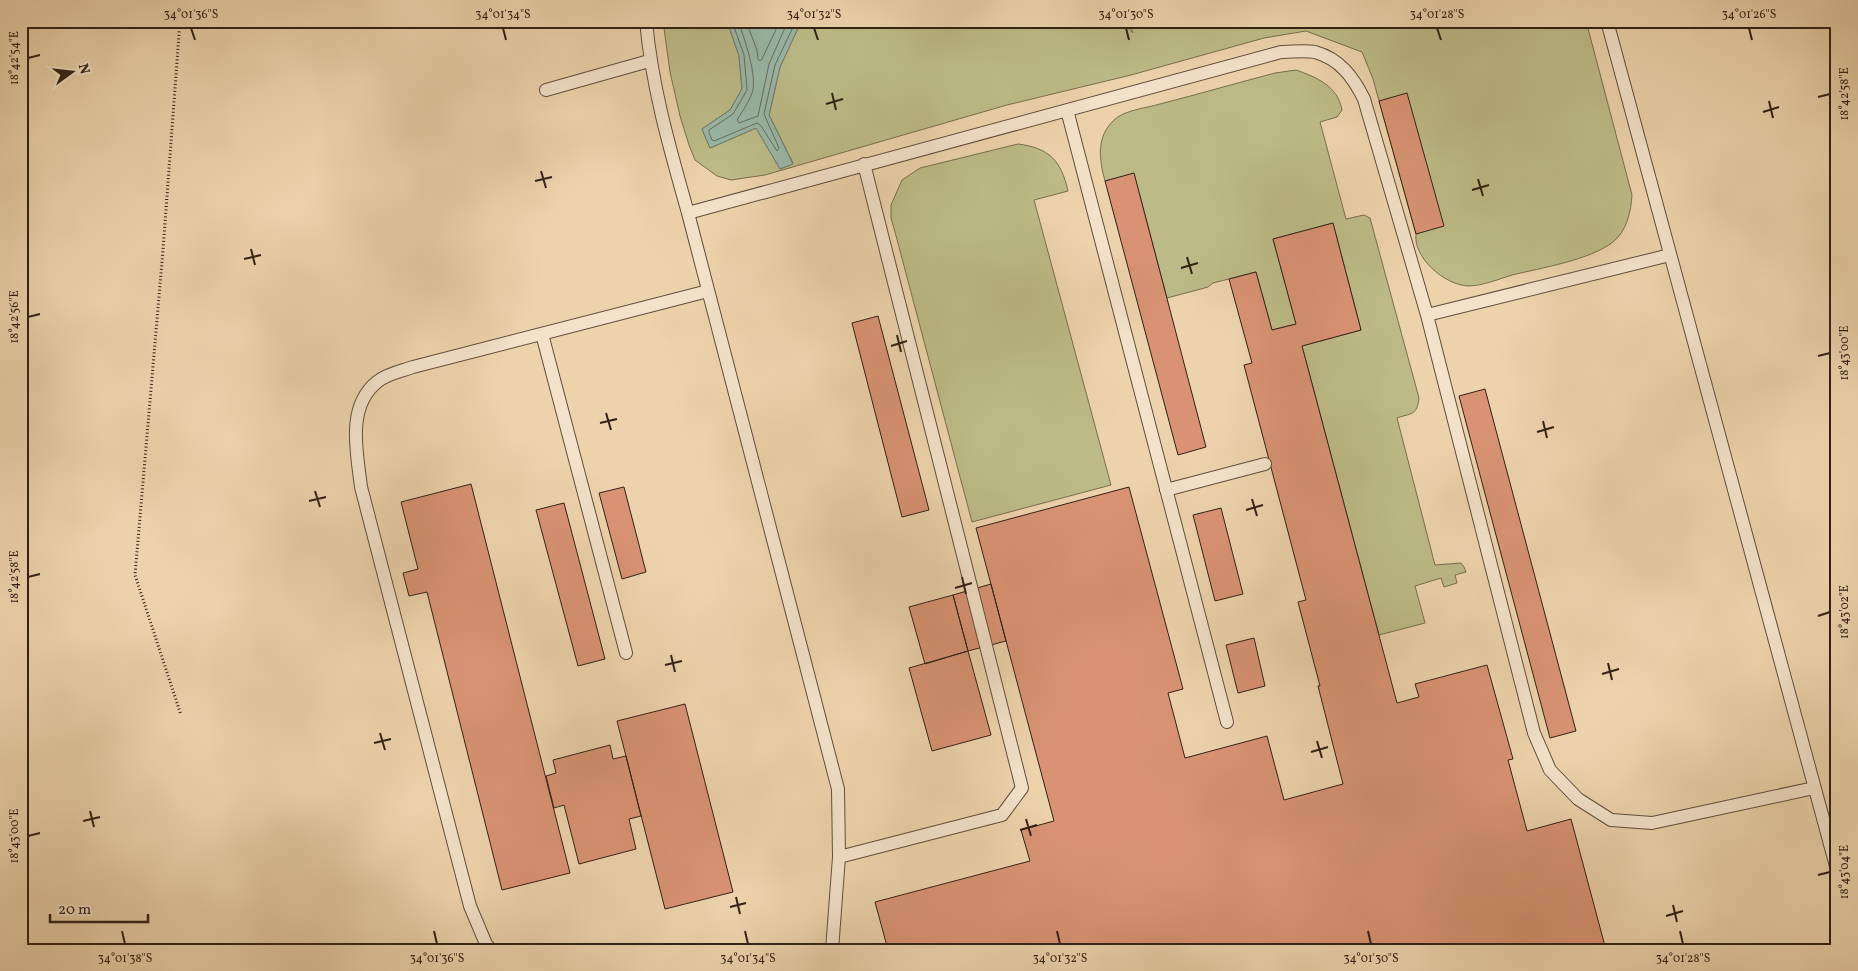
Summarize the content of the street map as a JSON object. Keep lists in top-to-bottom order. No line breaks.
{"scale_bar":"20 m","north":"right","coordinates":["34°01'36\"S","34°01'34\"S","34°01'32\"S","34°01'30\"S","34°01'28\"S","34°01'26\"S","18°42'54\"E","18°42'58\"E","18°42'56\"E","18°43'00\"E","18°43'02\"E","18°43'04\"E","34°01'38\"S"]}
